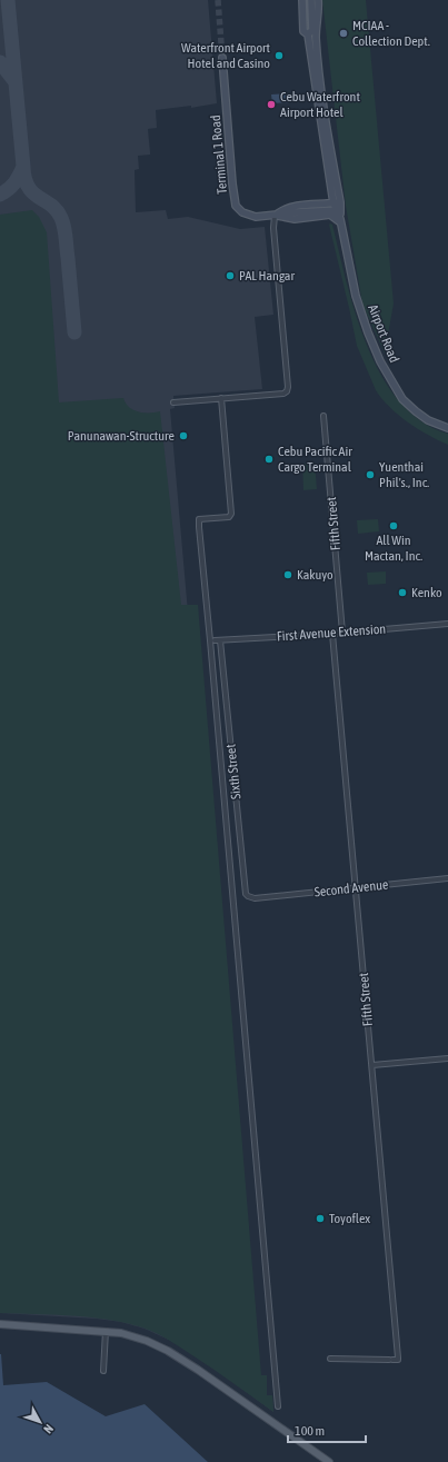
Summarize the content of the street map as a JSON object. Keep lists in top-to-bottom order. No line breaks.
{"streets":{"street":["Terminal 1 Road","Airport Road","Fifth Street","First Avenue Extension","Sixth Street","Second Avenue"]},"crossings":[["Terminal 1 Road","Airport Road"],["Fifth Street","First Avenue Extension"],["Fifth Street","Second Avenue"],["First Avenue Extension","Sixth Street"],["Sixth Street","Second Avenue"]],"places":["MCIAA - Collection Dept.","Waterfront Airport Hotel and Casino","Cebu Waterfront Airport Hotel","PAL Hangar","Panunawan-Structure","Cebu Pacific Air Cargo Terminal","Yuenthai Phil's., Inc.","All Win Mactan, Inc.","Kakuyo","Kenko","Toyoflex"],"scale_bar":"100 m","north":"bottom right"}
